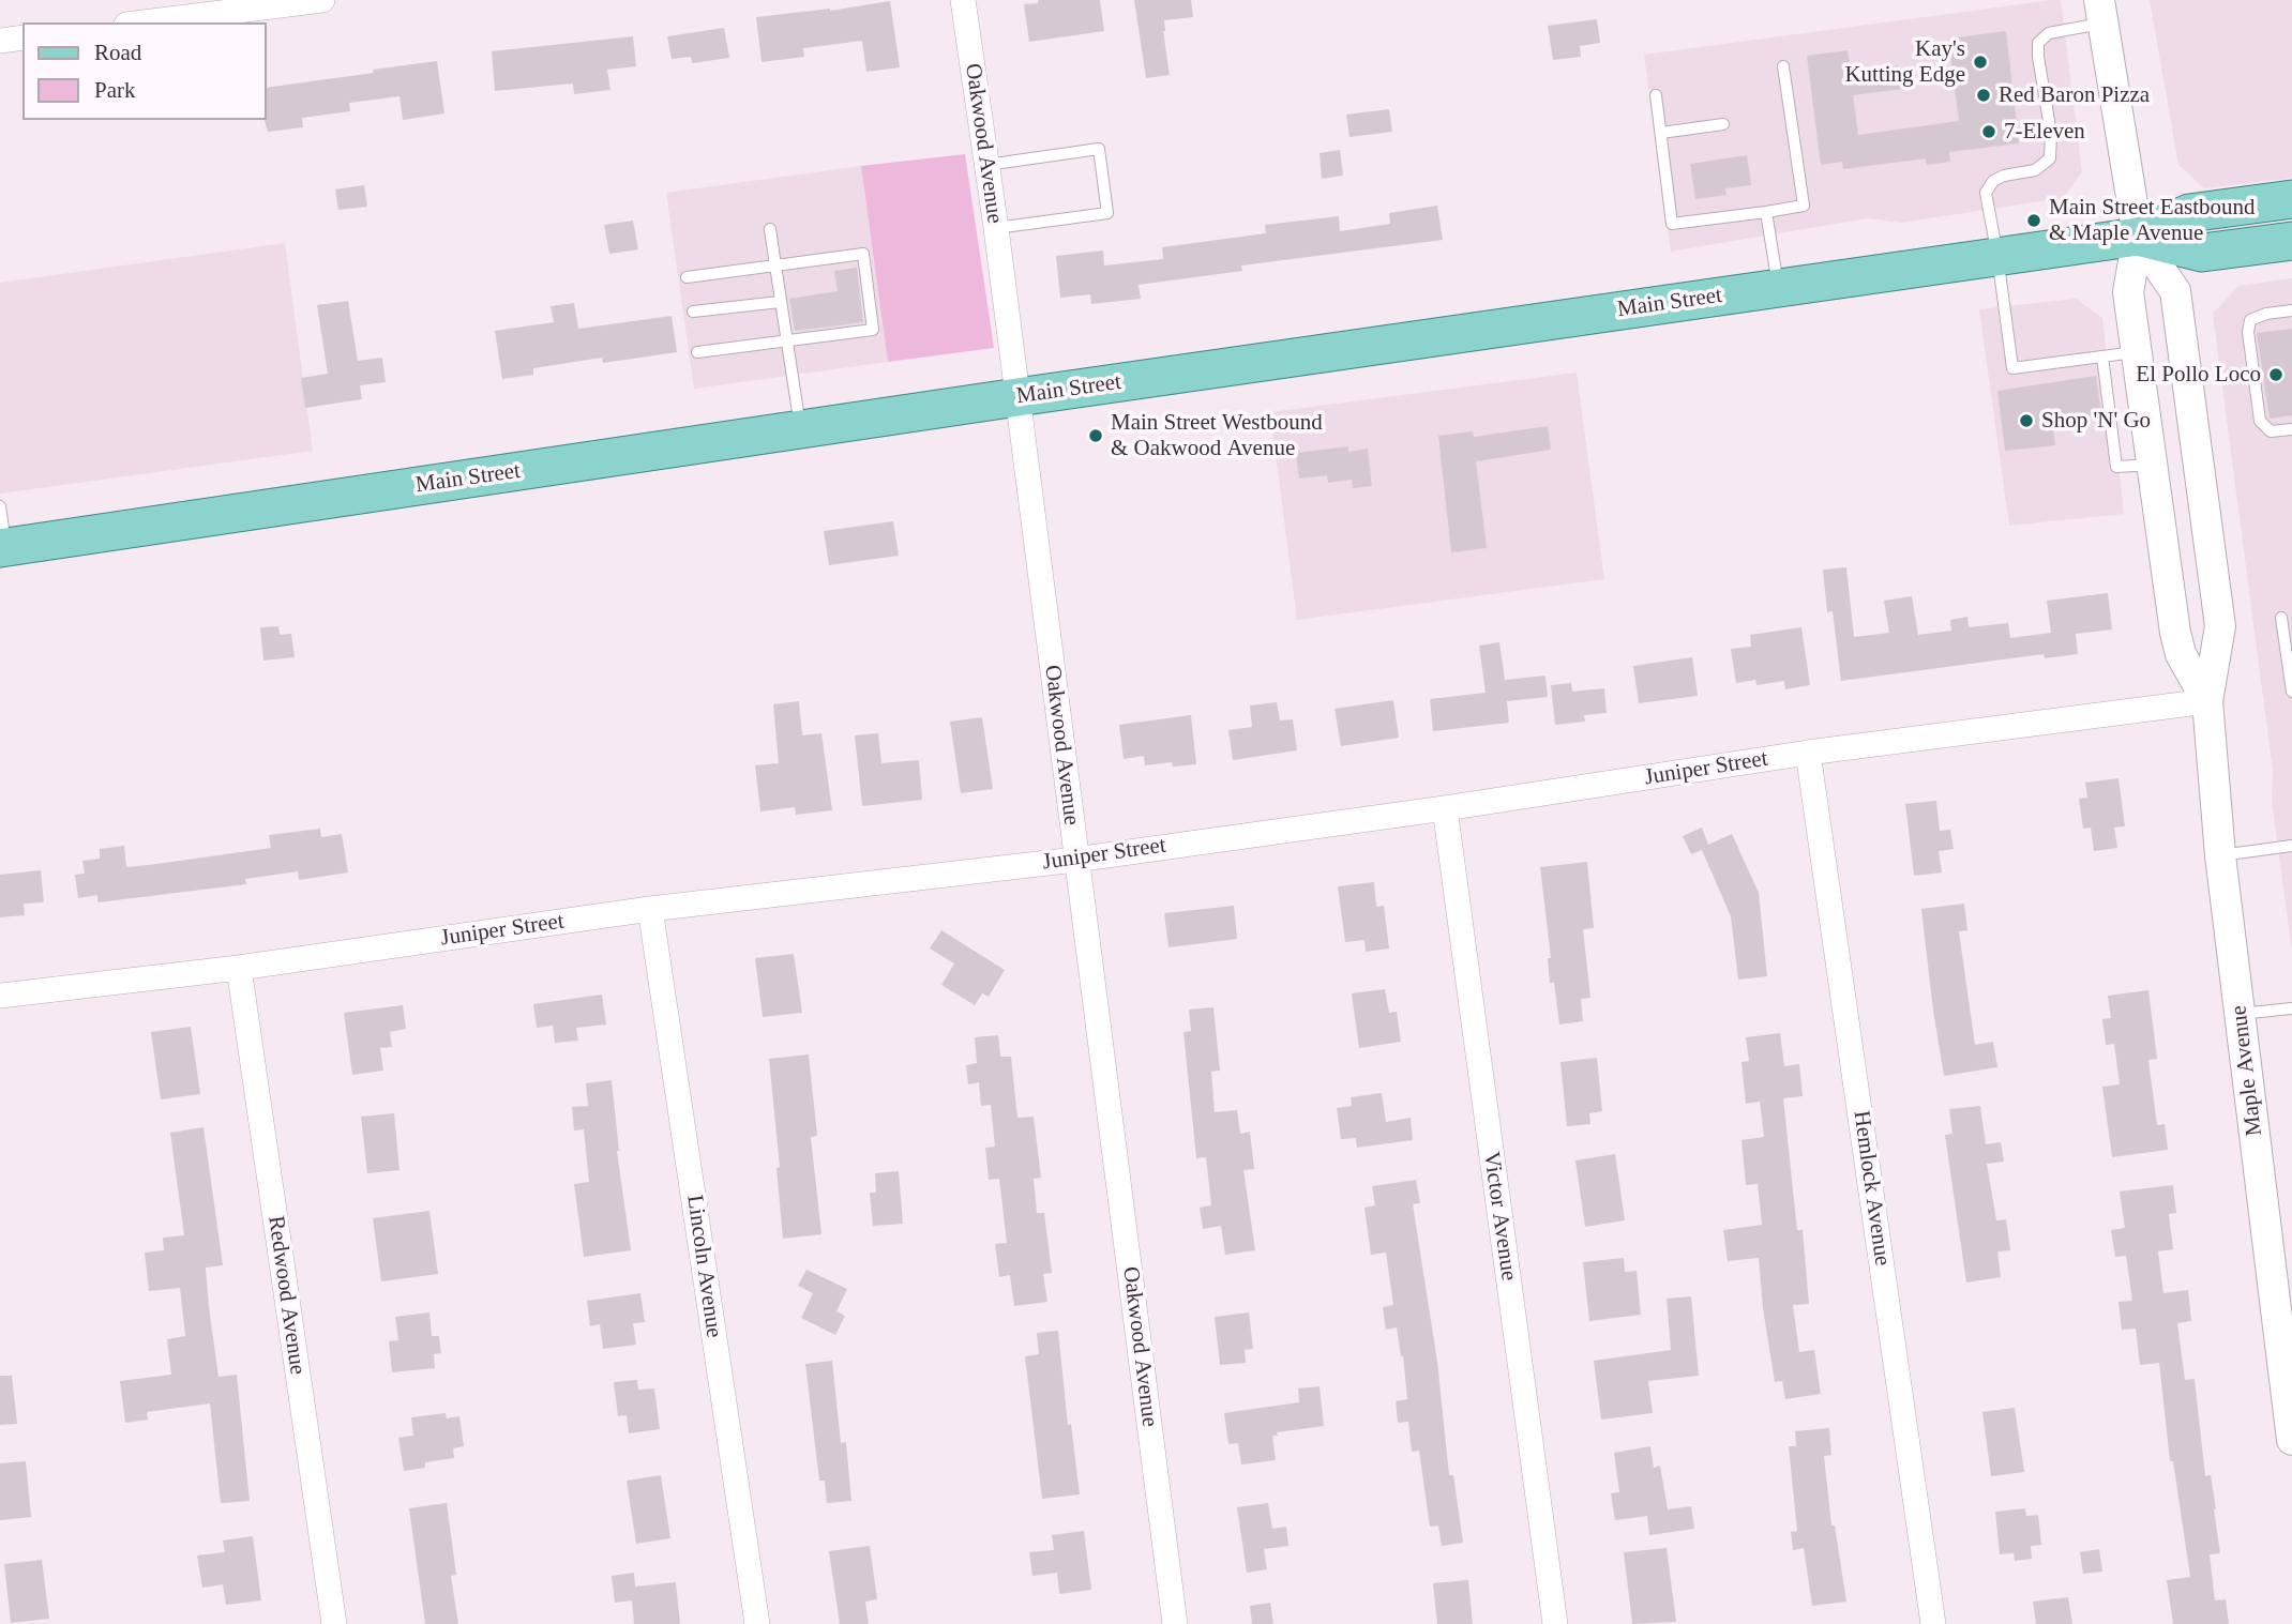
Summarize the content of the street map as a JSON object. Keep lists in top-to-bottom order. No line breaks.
{"streets":{"main road":["Main Street"],"street":["Oakwood Avenue","Juniper Street","Maple Avenue","Hemlock Avenue","Victor Avenue","Lincoln Avenue","Redwood Avenue"]},"crossings":[["Oakwood Avenue","Main Street"],["Oakwood Avenue","Juniper Street"],["Main Street","Maple Avenue"],["Juniper Street","Maple Avenue"],["Juniper Street","Hemlock Avenue"],["Juniper Street","Victor Avenue"],["Juniper Street","Lincoln Avenue"],["Juniper Street","Redwood Avenue"]],"places":["Kay's Kutting Edge","Red Baron Pizza","7-Eleven","Main Street Eastbound & Maple Avenue","El Pollo Loco","Shop 'N' Go","Main Street Westbound & Oakwood Avenue"],"legend":["Road","Park"]}
